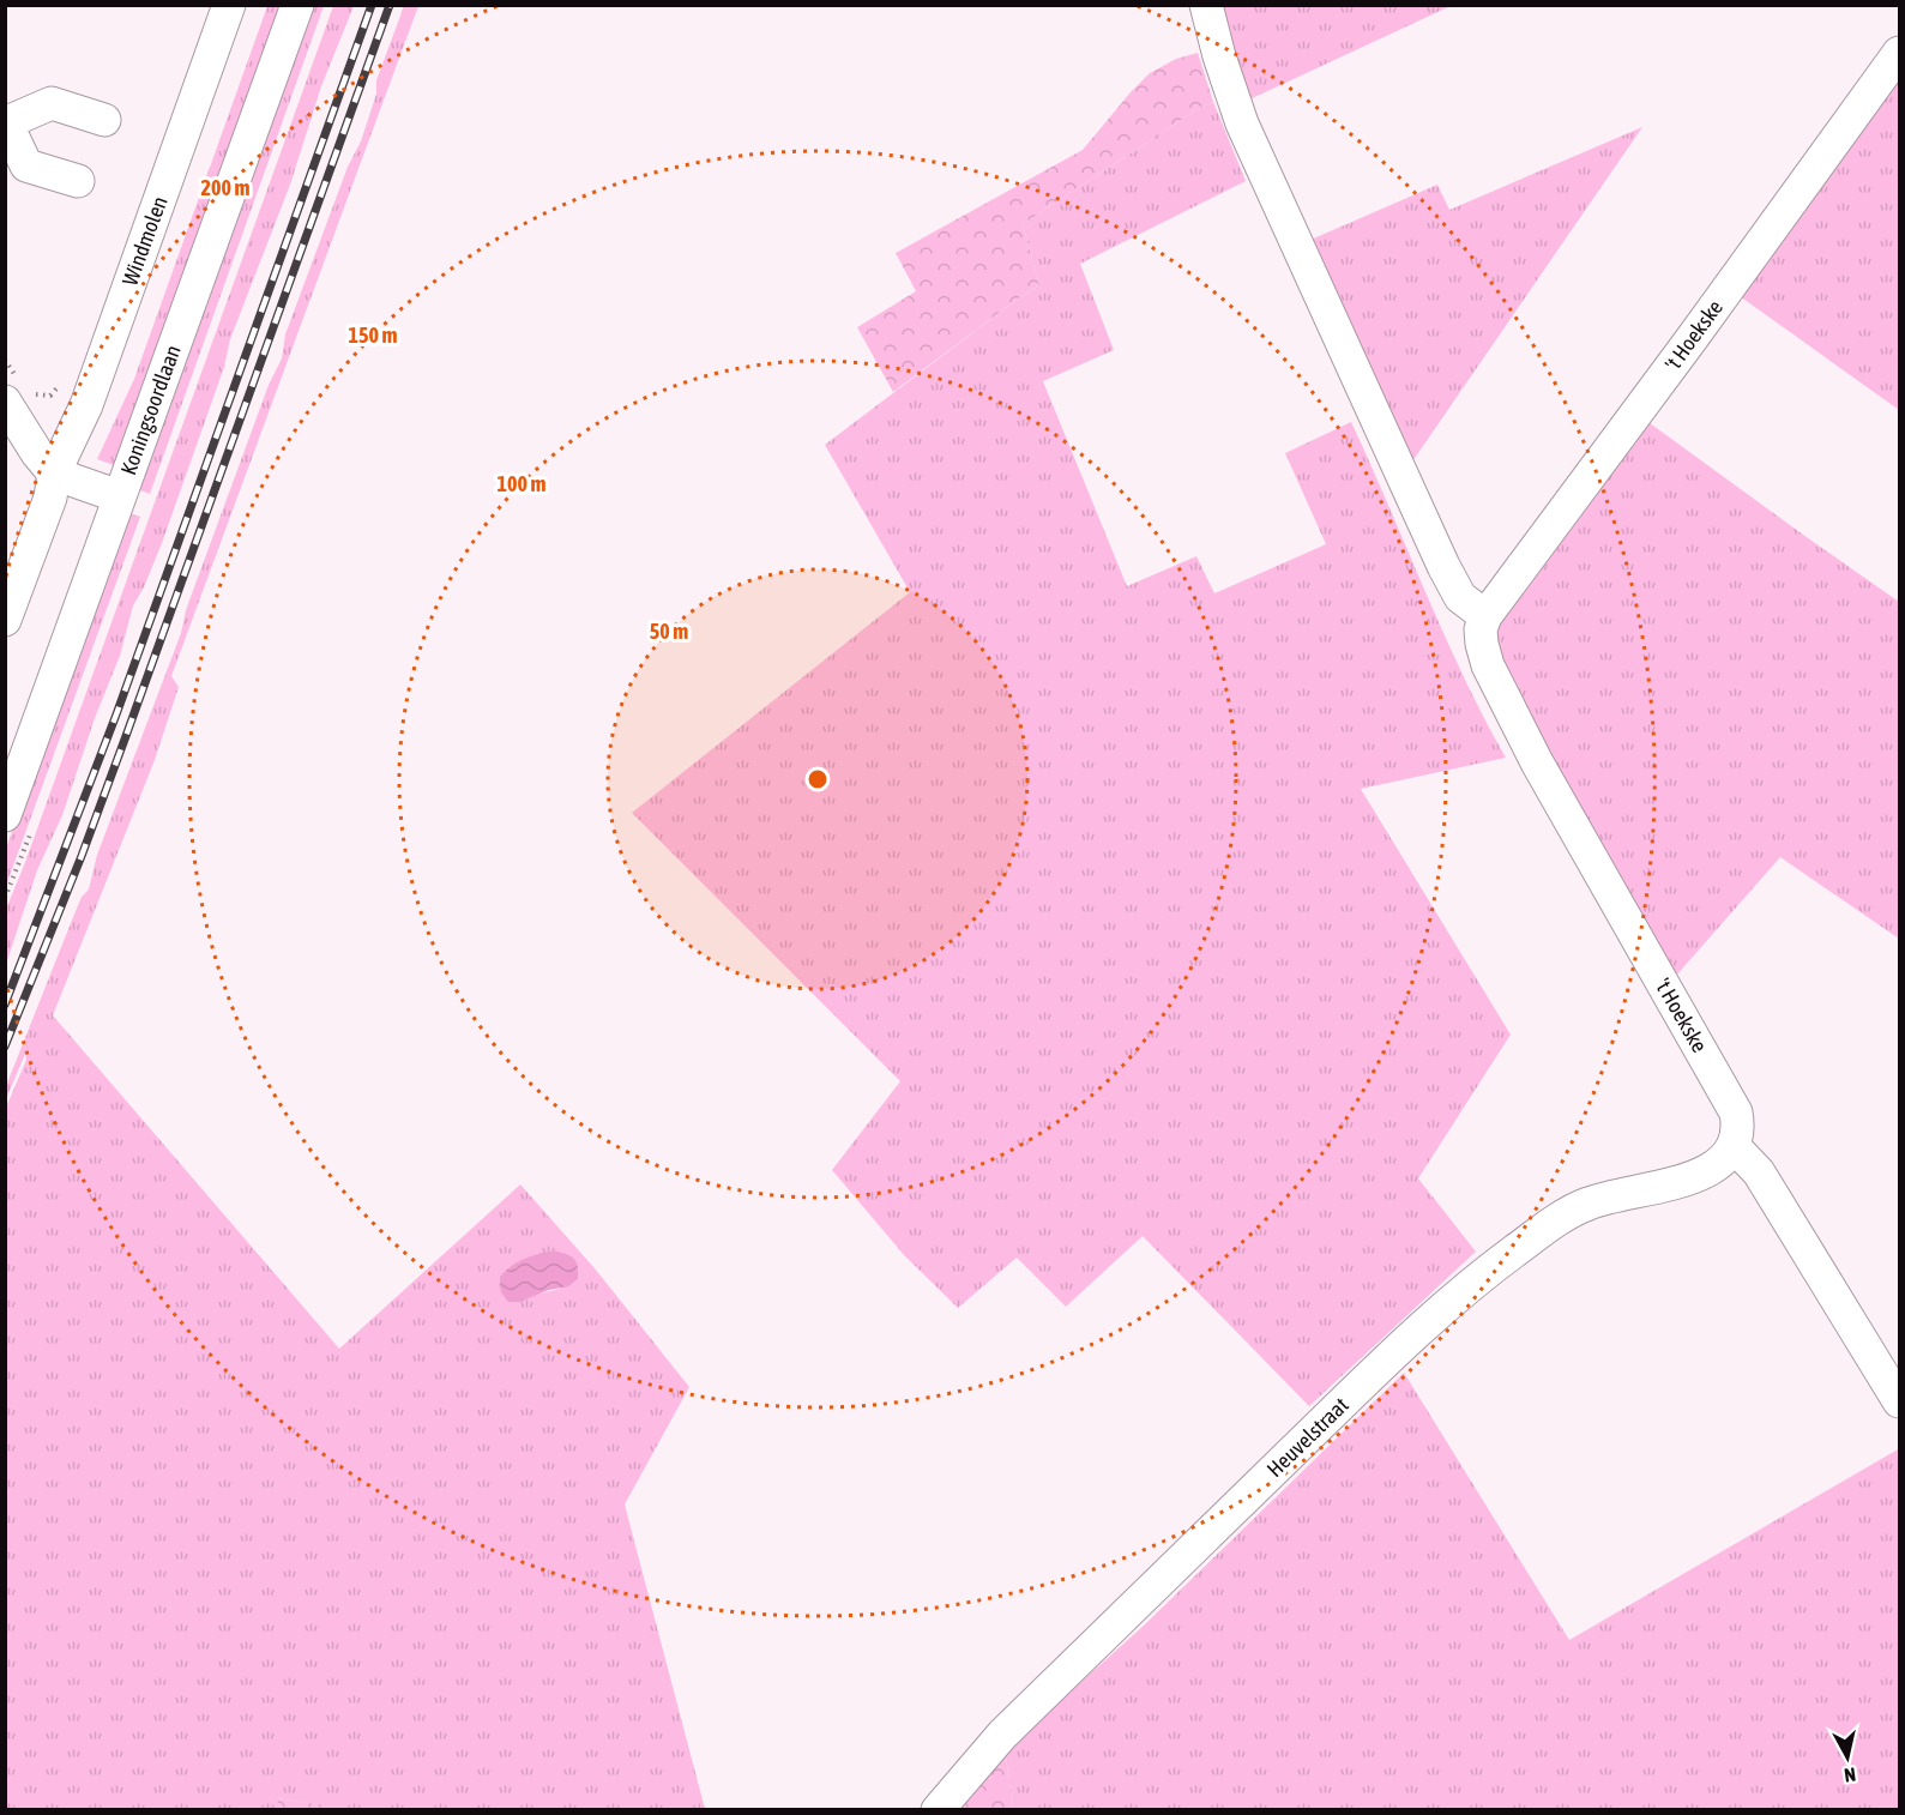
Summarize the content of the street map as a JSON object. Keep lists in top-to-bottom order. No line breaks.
{"streets":{"street":["Windmolen","'t Hoekske","Koningsoordlaan","Heuvelstraat"]},"crossings":[["'t Hoekske","Heuvelstraat"]],"north":"bottom","rings":["200 m","150 m","100 m","50 m"]}
